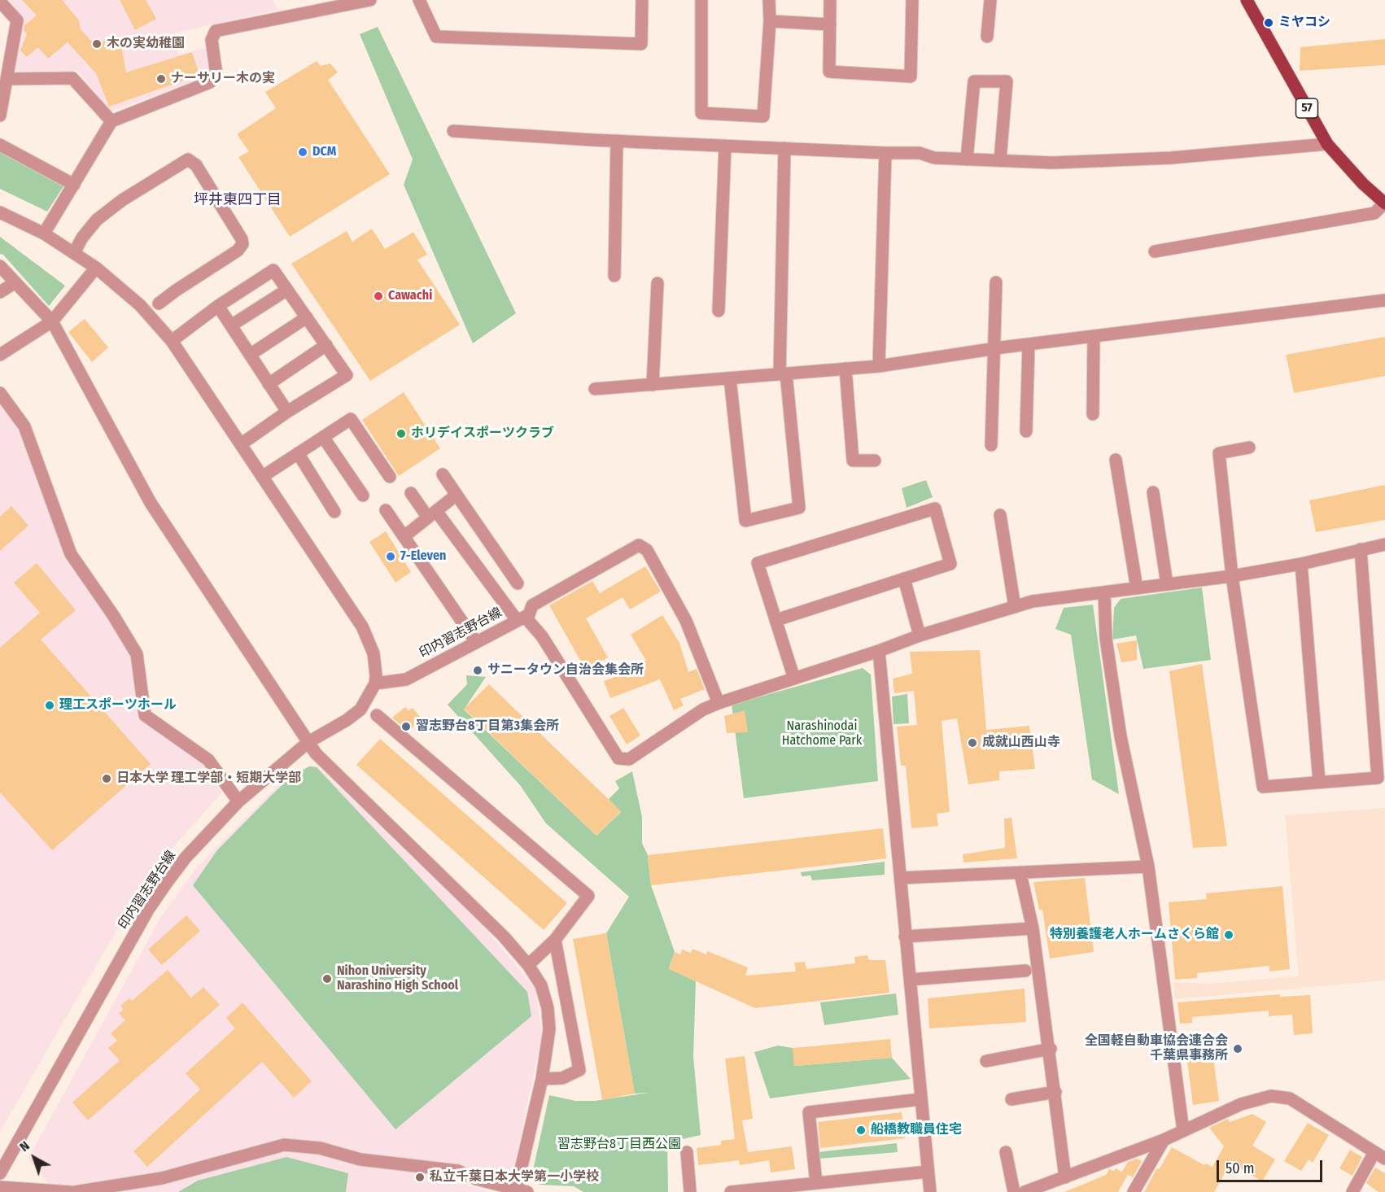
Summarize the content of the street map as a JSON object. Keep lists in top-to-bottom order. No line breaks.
{"streets":{"main road":["57"],"street":["印内習志野台線"]},"districts":["坪井東四丁目"],"parks":["Narashinodai Hatchome Park","習志野台8丁目西公園"],"places":["ミヤコシ","木の実幼稚園","ナーサリー木の実","DCM","Cawachi","ホリデイスポーツクラブ","7-Eleven","サニータウン自治会集会所","理工スポーツホール","習志野台8丁目第3集会所","成就山西山寺","日本大学 理工学部・短期大学部","特別養護老人ホームさくら館","Nihon University Narashino High School","全国軽自動車協会連合会 千葉県事務所","船橋教職員住宅","私立千葉日本大学第一小学校"],"scale_bar":"50 m","north":"top left"}
